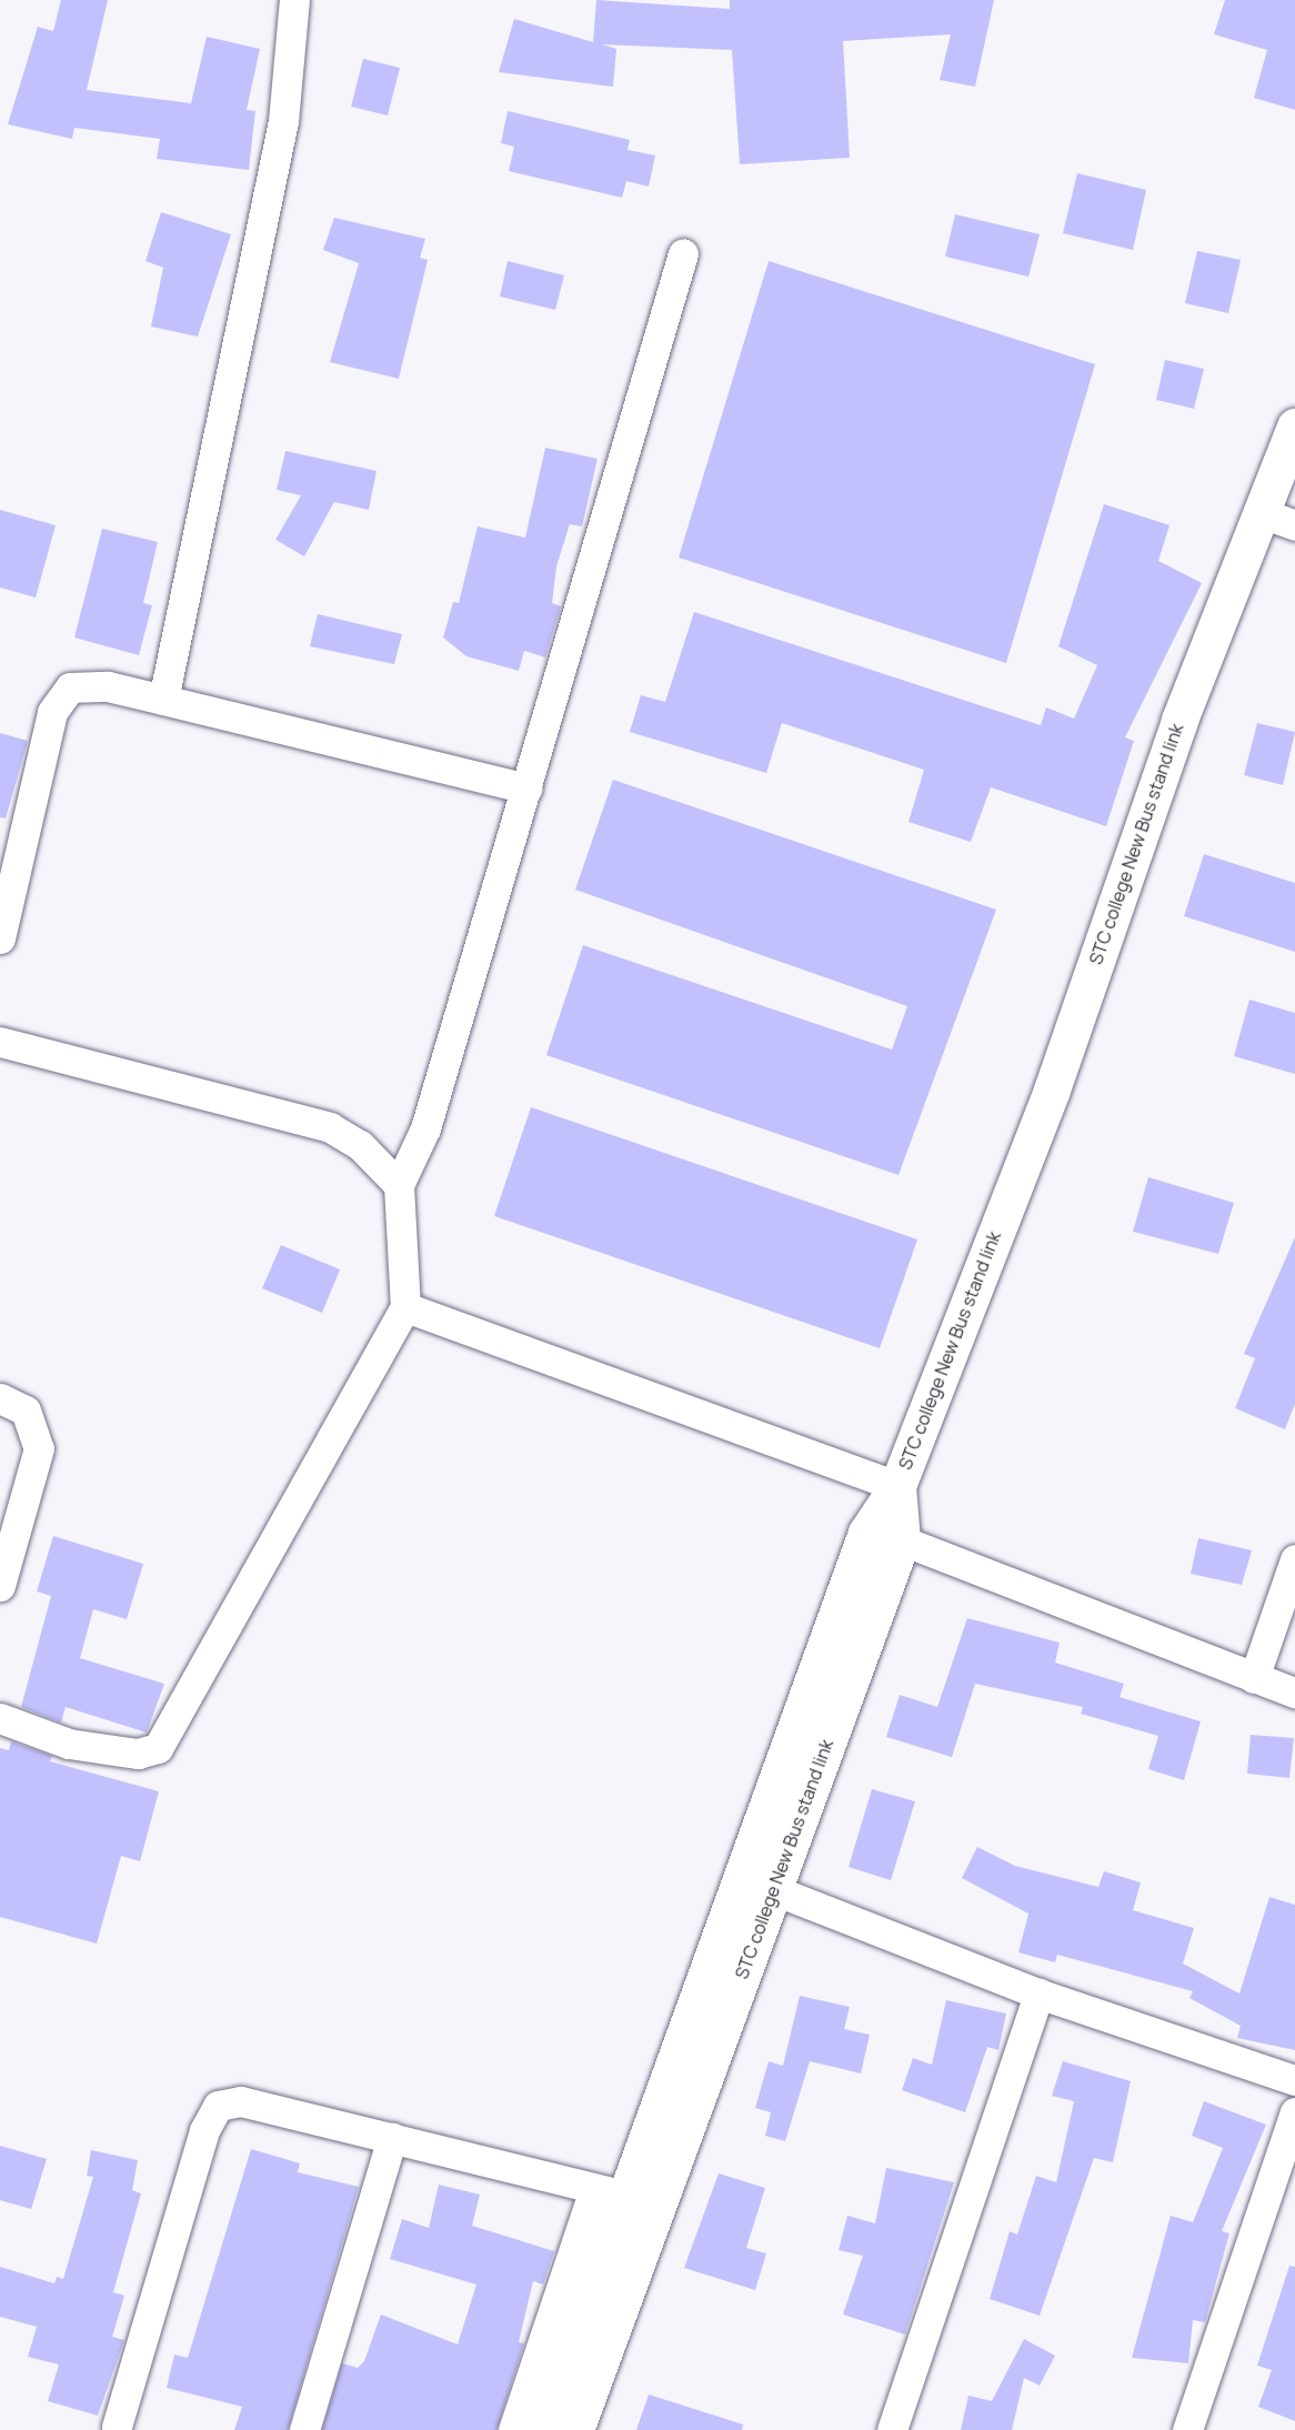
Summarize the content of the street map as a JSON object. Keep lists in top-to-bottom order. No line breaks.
{"streets":{"street":["STC college New Bus stand link"]}}
